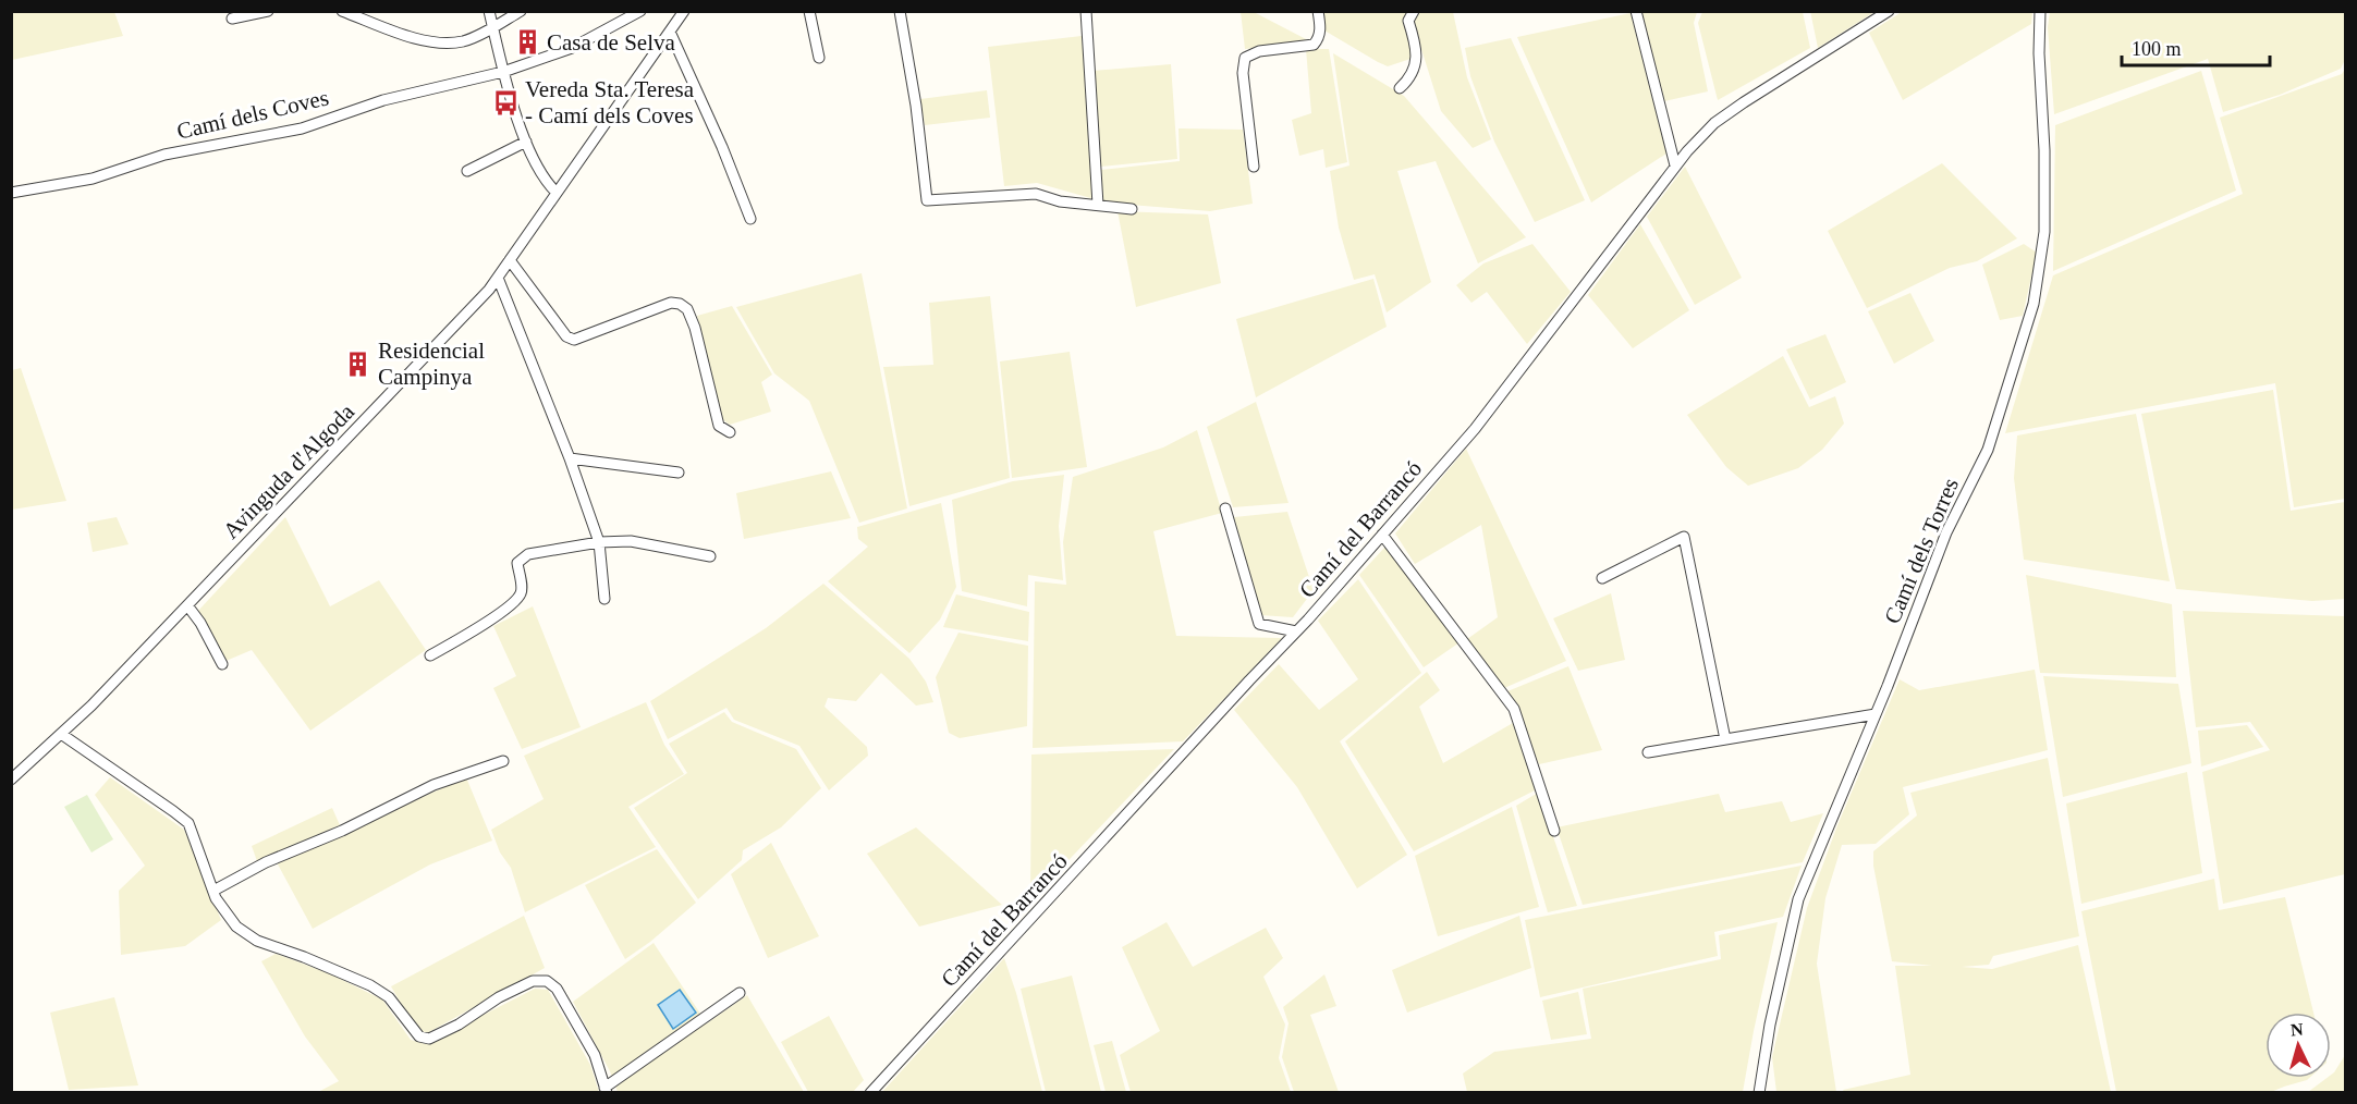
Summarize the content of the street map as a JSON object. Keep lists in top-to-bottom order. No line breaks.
{"streets":{"street":["Camí dels Coves","Avinguda d'Algoda","Camí del Barrancó","Camí dels Torres"]},"places":{"building":["Casa de Selva","Residencial Campinya"],"bus stop":["Vereda Sta. Teresa - Camí dels Coves"]},"scale_bar":"100 m","north":"top"}
